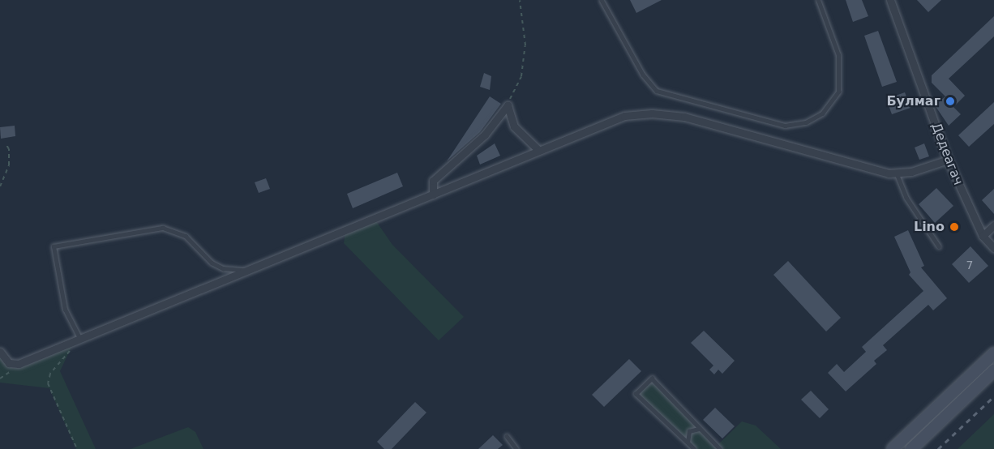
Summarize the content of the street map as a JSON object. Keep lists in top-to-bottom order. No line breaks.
{"streets":{"street":["Дедеагач"]},"places":["Булмаг","Lino"],"house_numbers":["7"]}
